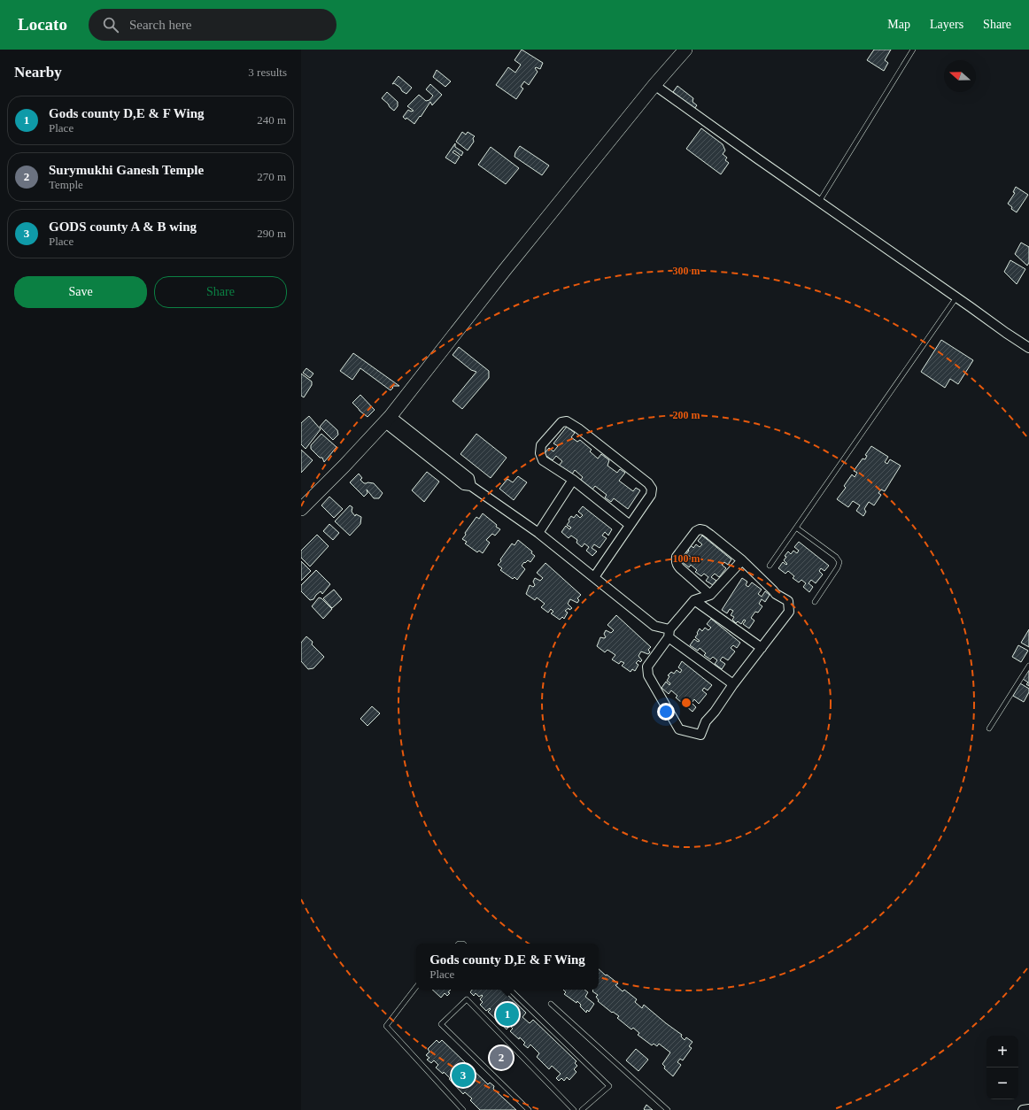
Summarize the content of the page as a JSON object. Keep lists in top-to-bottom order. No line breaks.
{"north":"left","page":{"header":"Locato","search":"Search here","nav":["Map","Layers","Share"],"heading":["Nearby","3 results"],"list":[{"mark":"1","name":"Gods county D,E & F Wing","note":"Place","value":"240 m"},{"mark":"2","name":"Surymukhi Ganesh Temple","note":"Temple","value":"270 m"},{"mark":"3","name":"GODS county A & B wing","note":"Place","value":"290 m"}],"buttons":["Save","Share"],"popup":["Gods county D,E & F Wing","Place"],"pins":["1","2","3"],"map_buttons":["+","−"]},"rings":["300 m","200 m","100 m"]}
